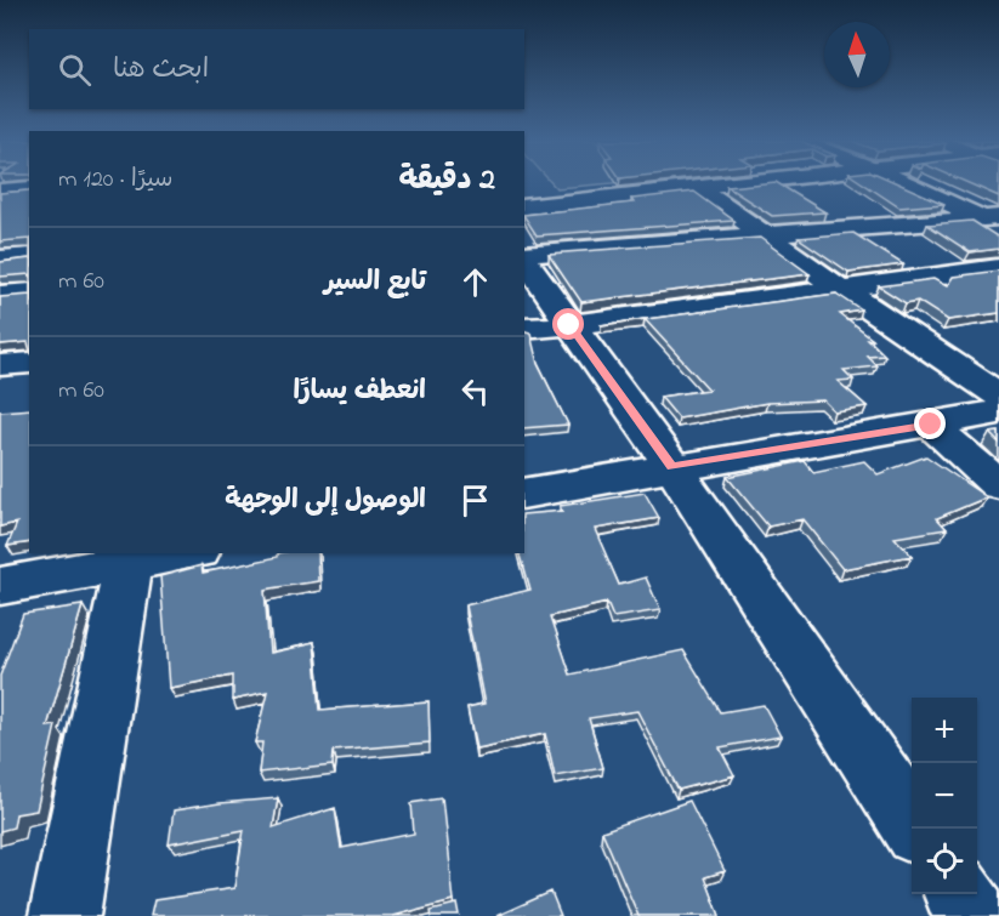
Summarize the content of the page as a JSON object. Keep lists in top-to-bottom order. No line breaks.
{"north":"top","page":{"search":"ابحث هنا","heading":["2 دقيقة","سيرًا · 120 m"],"list":[["تابع السير","60 m"],["انعطف يسارًا","60 m"],"الوصول إلى الوجهة"],"map_buttons":["+","−"]}}
